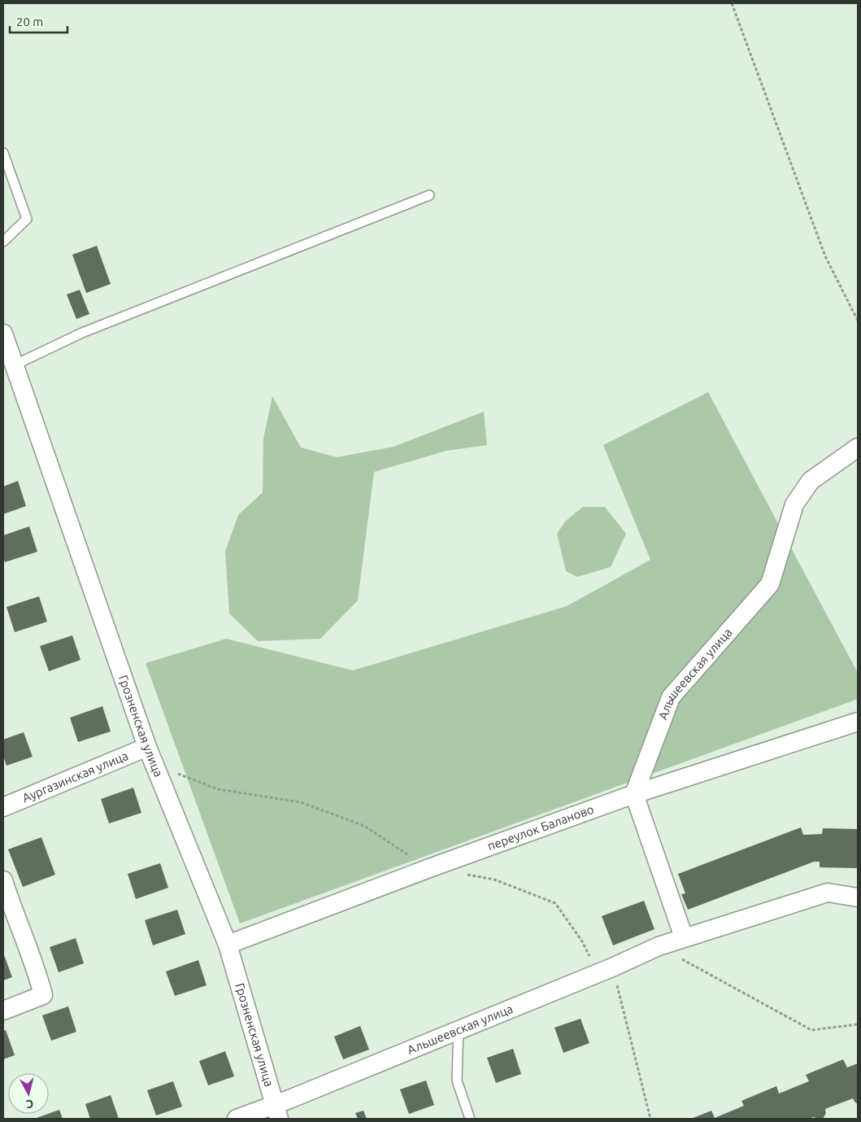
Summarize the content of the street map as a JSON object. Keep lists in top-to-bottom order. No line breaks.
{"streets":{"street":["Альшеевская улица","Грозненская улица","Аургазинская улица","переулок Баланово"]},"crossings":[["Альшеевская улица","Грозненская улица"],["Альшеевская улица","переулок Баланово"],["Грозненская улица","Аургазинская улица"],["Грозненская улица","переулок Баланово"]],"scale_bar":"20 m","north":"bottom"}
